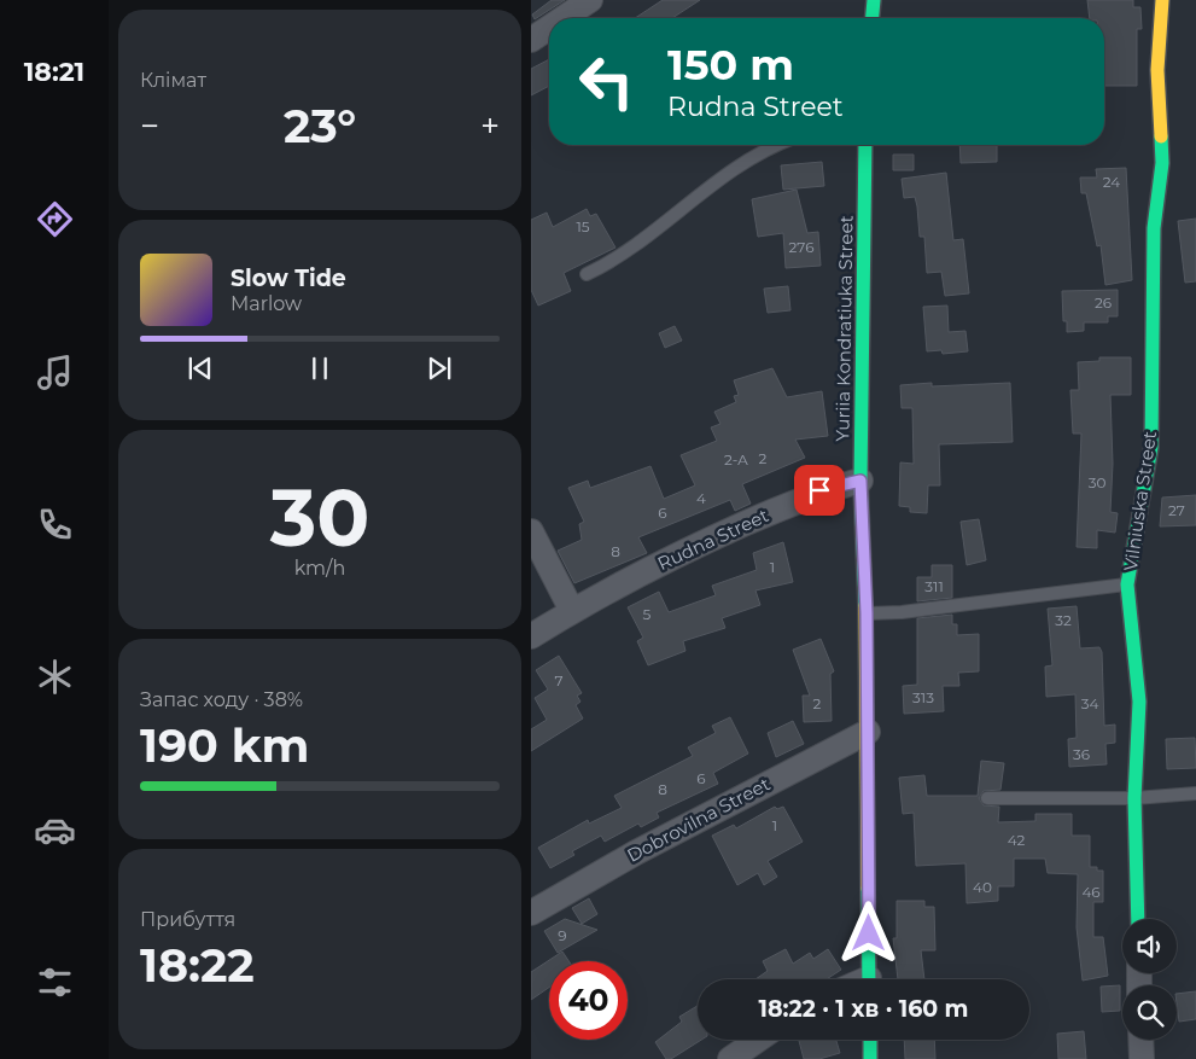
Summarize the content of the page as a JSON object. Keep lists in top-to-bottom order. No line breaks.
{"streets":{"street":["Yuriia Kondratiuka Street","Vilniuska Street","Rudna Street","Dobrovilna Street"]},"crossings":[["Yuriia Kondratiuka Street","Rudna Street"],["Yuriia Kondratiuka Street","Dobrovilna Street"]],"house_numbers":["24","15","276","26","2","2-А","30","4","27","6","8","1","311","5","32","7","313","2","34","36","6","8","1","42","40","46","9"],"page":{"tabs":"18:21","tile":["Клімат",["30","km/h"],["Запас ходу · 38%","190 km"],["Прибуття","18:22"]],"turn":["150 m","Rudna Street"],"heat":["−","23°","+"],"song":["Slow Tide","Marlow"],"limit":"40","trip":"18:22 · 1 хв · 160 m"}}
